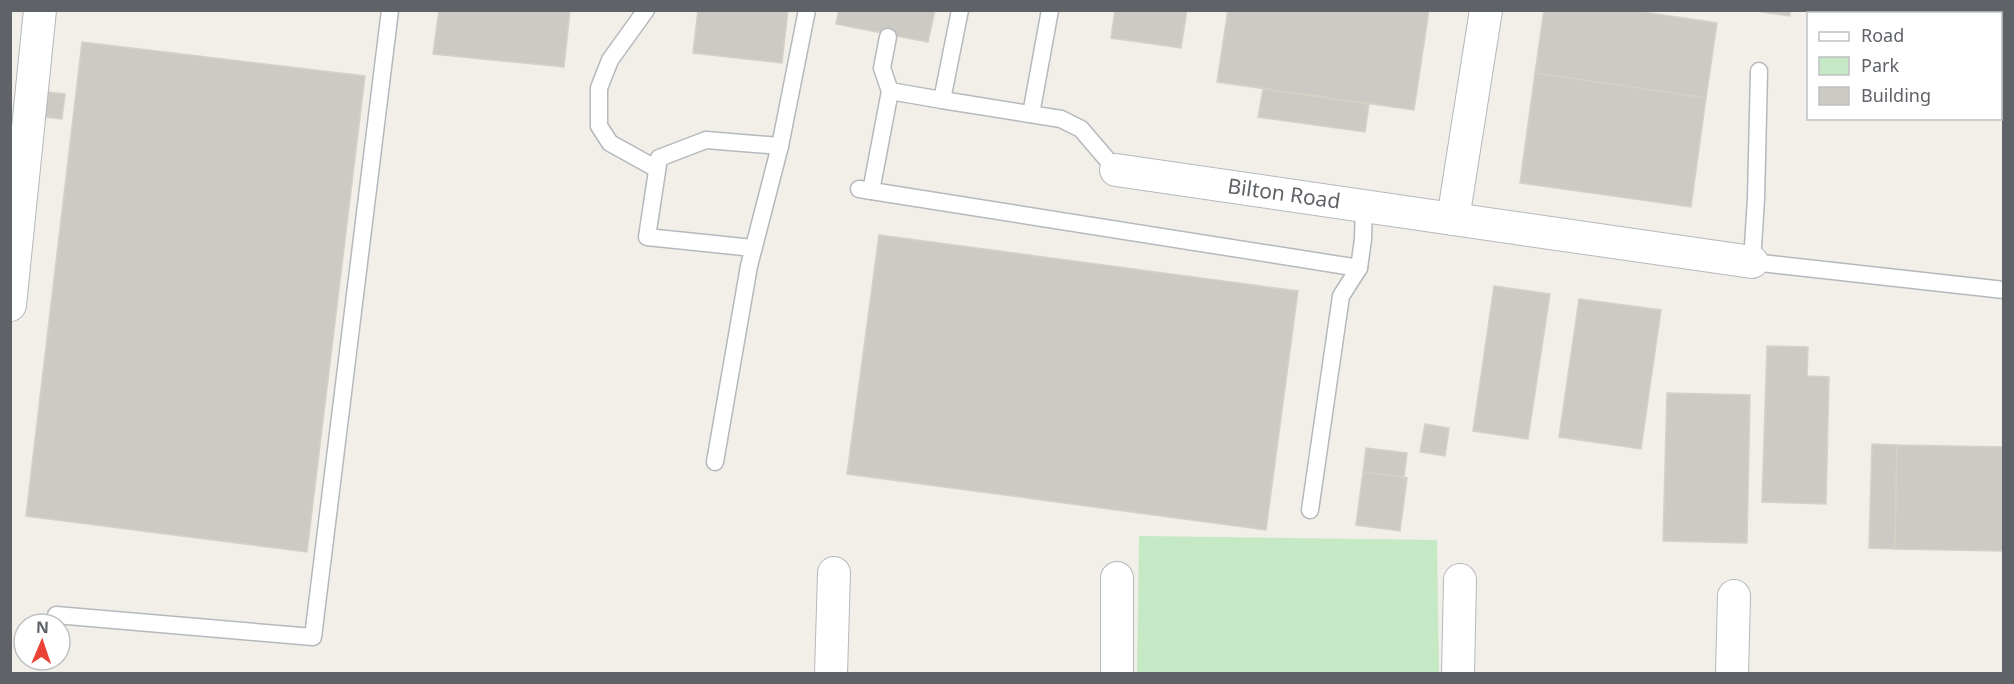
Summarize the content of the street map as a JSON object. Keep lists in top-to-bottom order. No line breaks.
{"streets":{"street":["Bilton Road"]},"legend":["Road","Park","Building"],"north":"top"}
